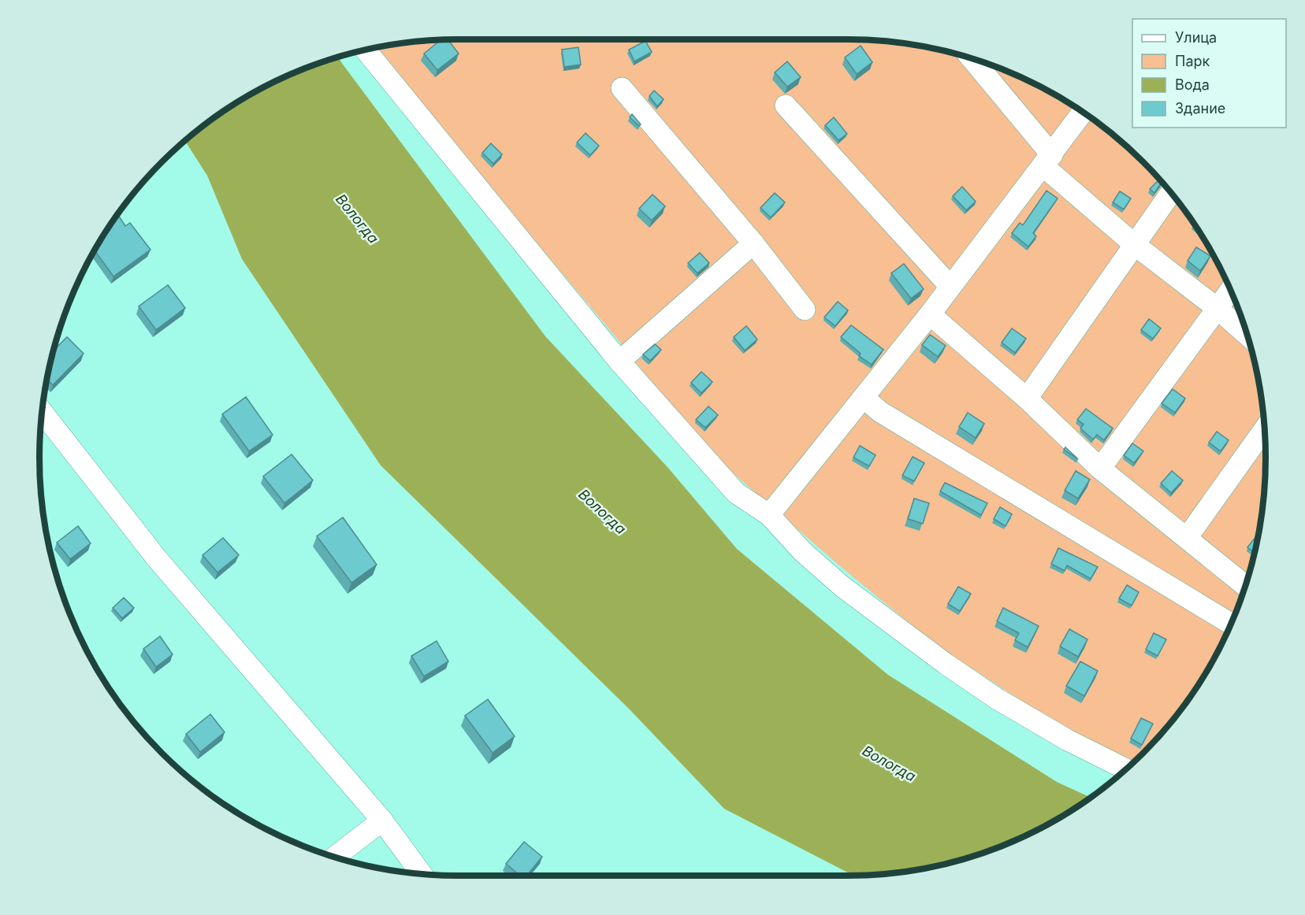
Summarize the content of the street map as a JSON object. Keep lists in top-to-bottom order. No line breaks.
{"water":["Вологда"],"legend":["Улица","Парк","Вода","Здание"]}
